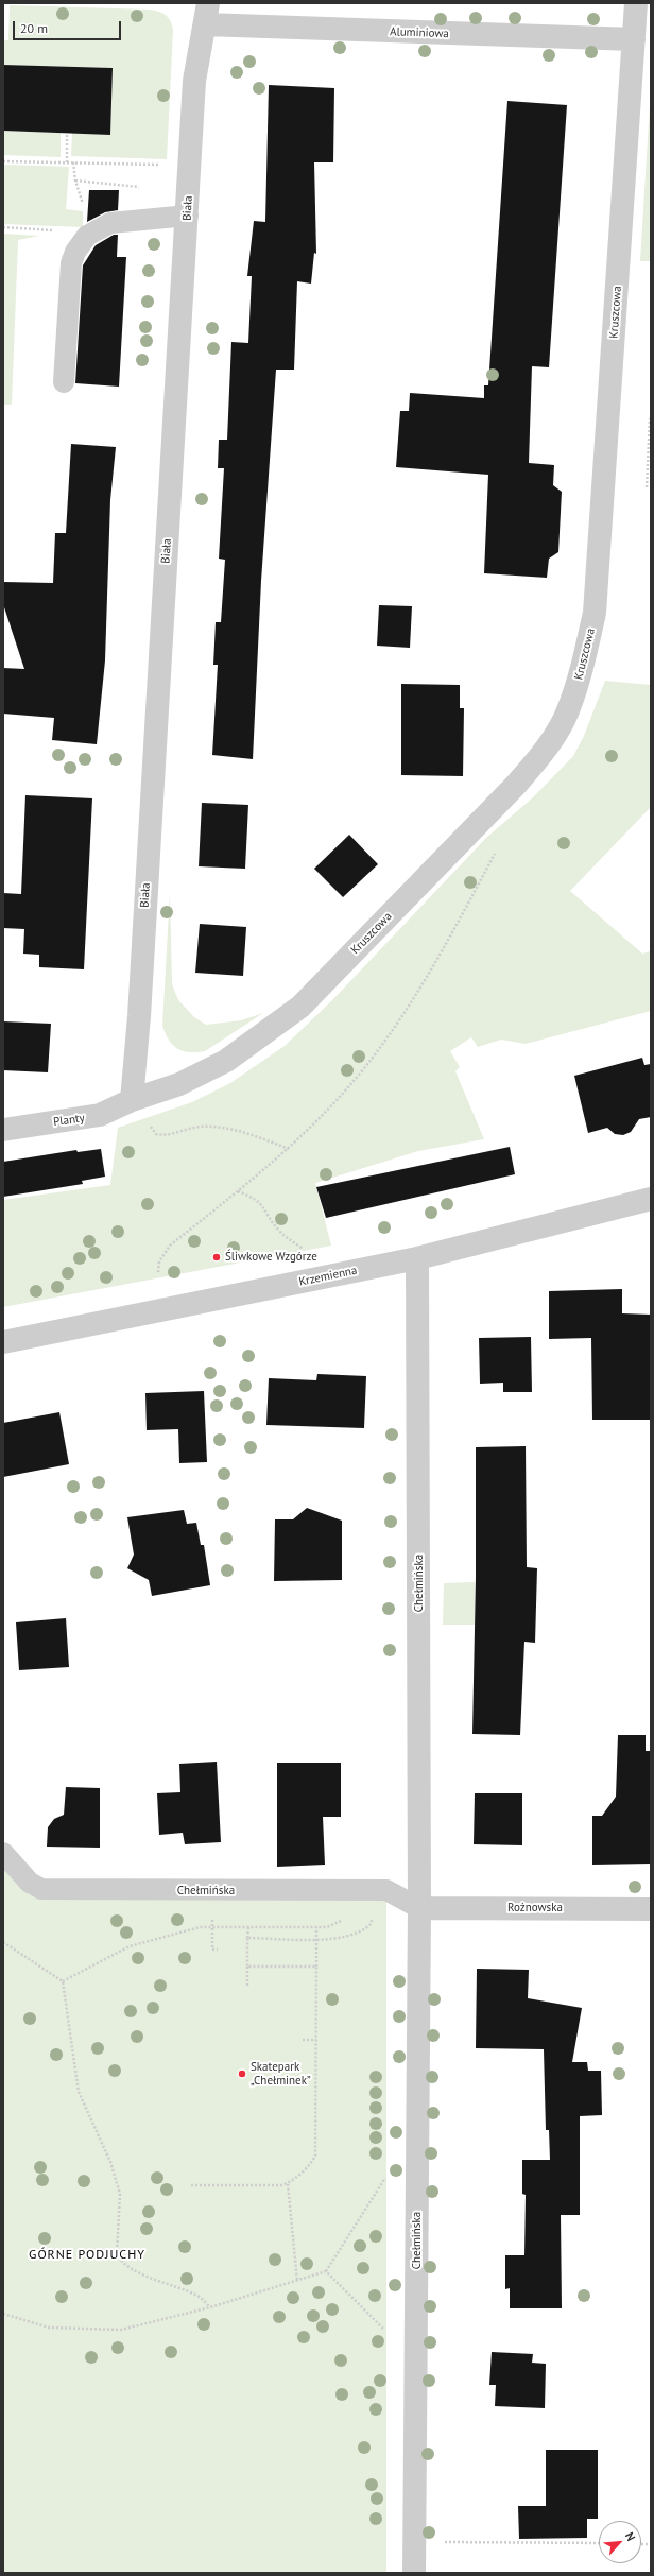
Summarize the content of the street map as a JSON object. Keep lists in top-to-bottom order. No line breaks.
{"streets":{"street":["Aluminiowa","Biała","Kruszcowa","Planty","Krzemienna","Chełmińska","Rożnowska"]},"crossings":[["Aluminiowa","Biała"],["Aluminiowa","Kruszcowa"],["Biała","Kruszcowa"],["Biała","Planty"],["Kruszcowa","Planty"],["Krzemienna","Chełmińska"],["Chełmińska","Rożnowska"]],"districts":["GÓRNE PODJUCHY"],"places":["Śliwkowe Wzgórze","Skatepark „Chełminek”"],"scale_bar":"20 m","north":"top right"}
